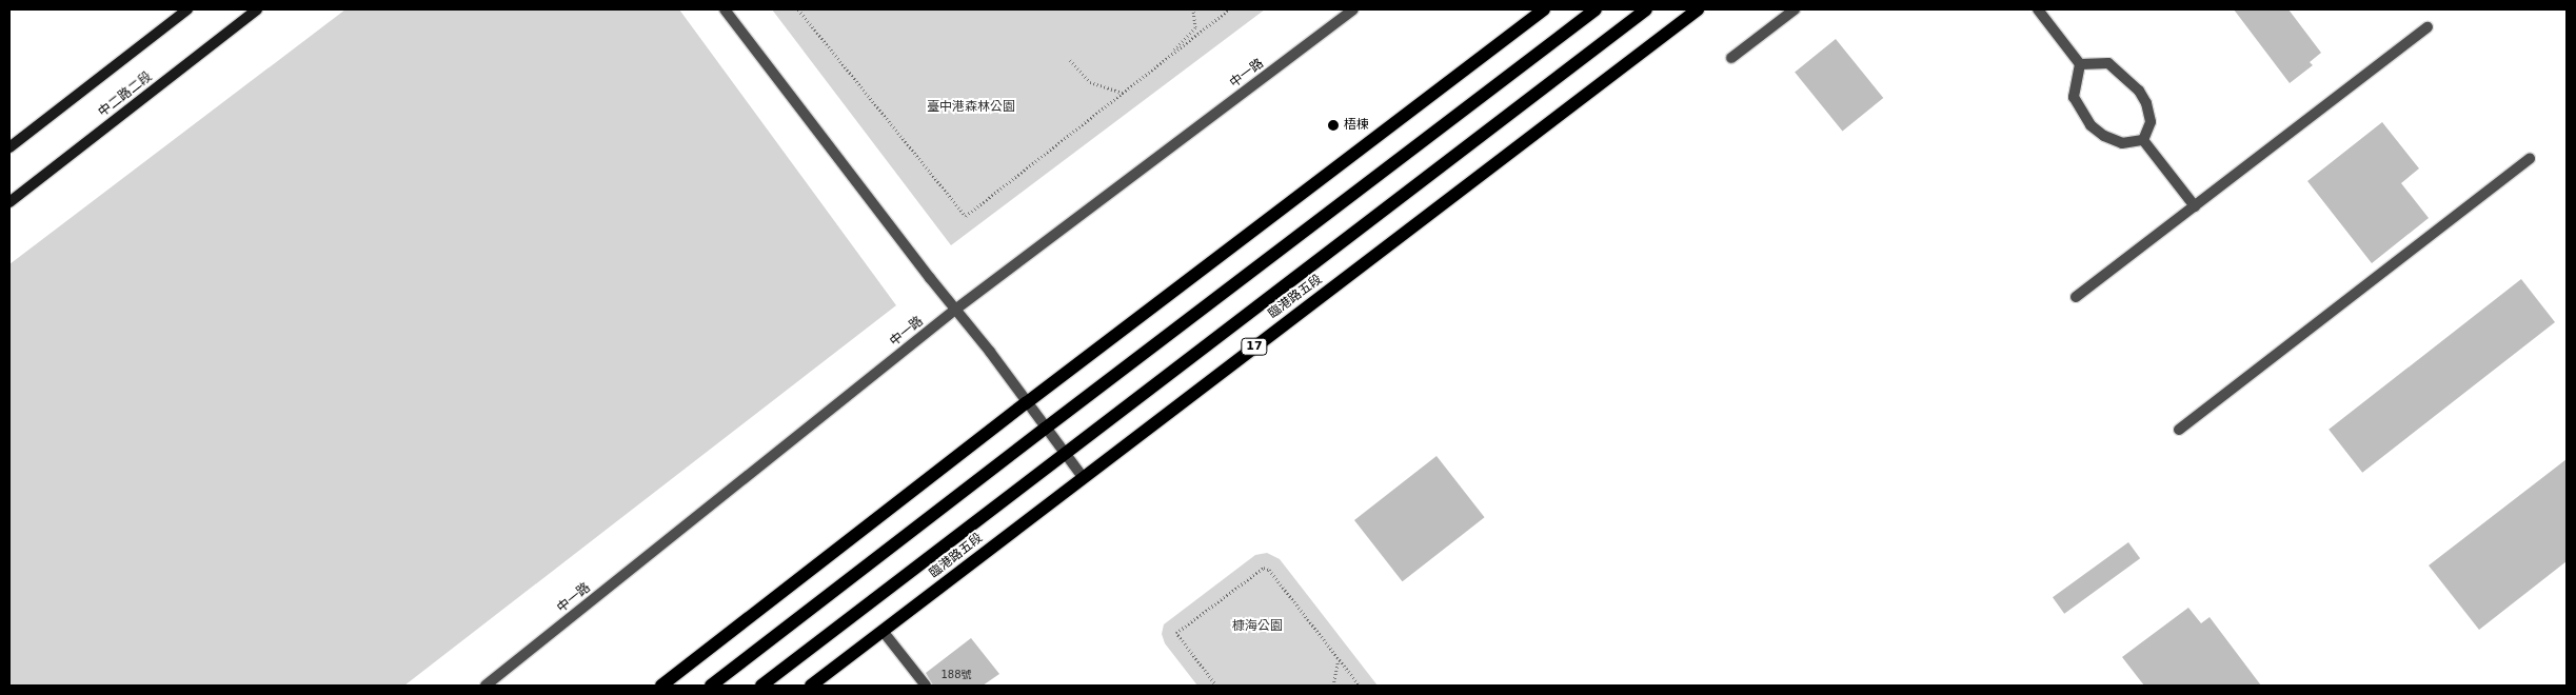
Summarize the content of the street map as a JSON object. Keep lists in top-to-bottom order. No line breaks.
{"streets":{"main road":["臨港路五段","17"],"street":["中一路","中二路二段"]},"parks":["臺中港森林公園","槺海公園"],"places":["梧棟"],"house_numbers":["188號"]}
